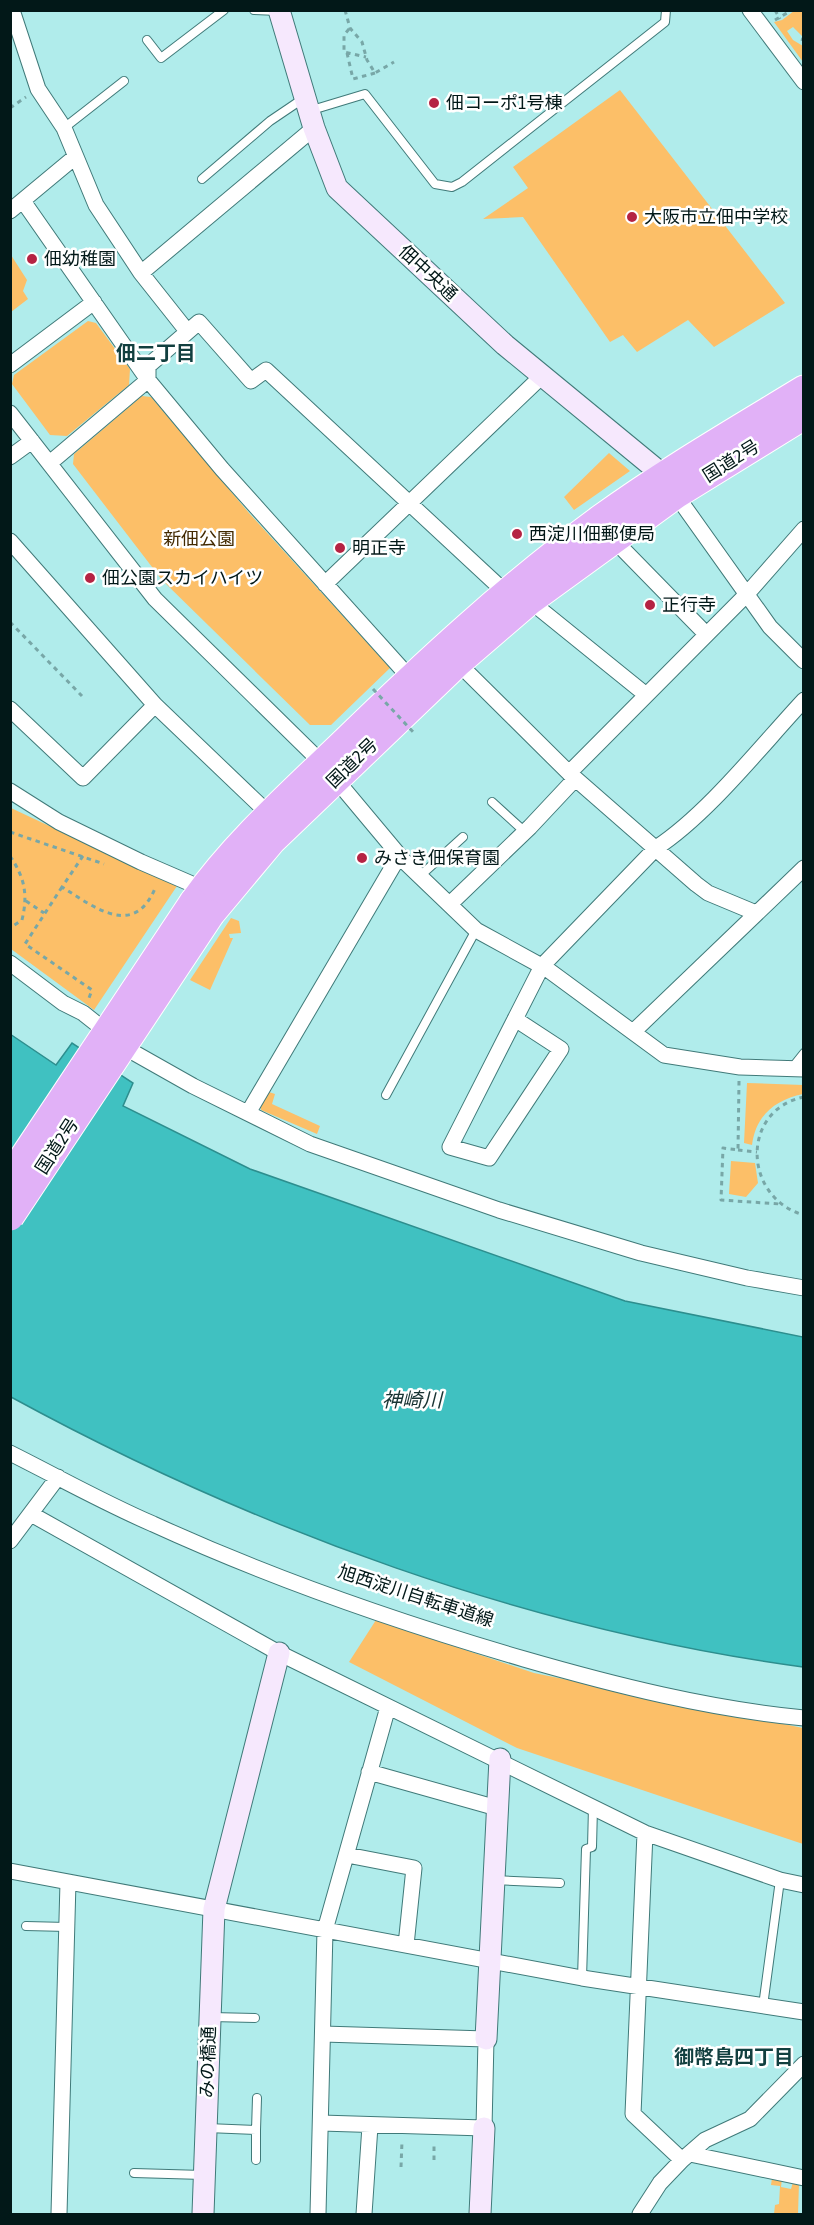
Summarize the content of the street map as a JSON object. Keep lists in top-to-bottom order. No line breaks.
{"streets":{"highway":["国道2号"],"street":["佃中央通","みの橋通"]},"crossings":[["佃中央通","国道2号"]],"districts":["佃二丁目","御幣島四丁目"],"water":["神崎川"],"parks":["新佃公園"],"places":["佃コーポ1号棟","大阪市立佃中学校","佃幼稚園","西淀川佃郵便局","明正寺","佃公園スカイハイツ","正行寺","みさき佃保育園"]}
